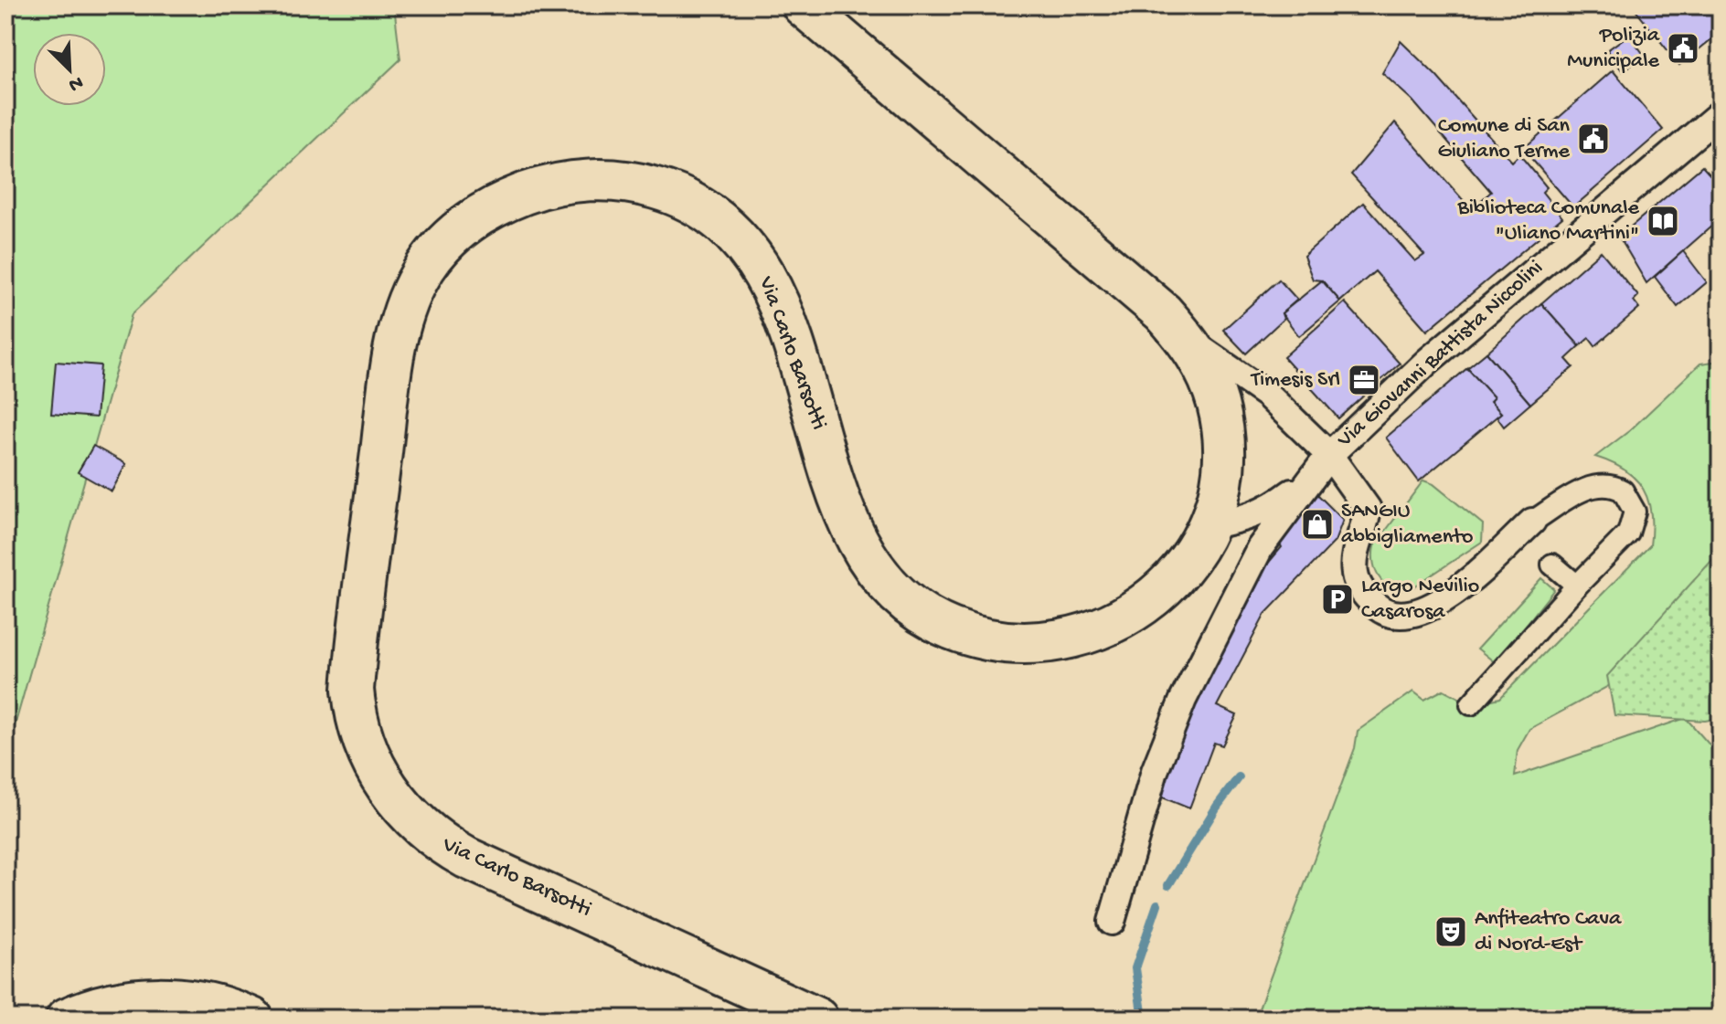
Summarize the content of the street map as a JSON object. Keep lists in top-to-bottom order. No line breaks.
{"streets":{"main road":["Via Carlo Barsotti"],"street":["Via Giovanni Battista Niccolini"]},"crossings":[["Via Carlo Barsotti","Via Giovanni Battista Niccolini"]],"places":{"public building":["Polizia Municipale","Comune di San Giuliano Terme"],"library":["Biblioteca Comunale \"Uliano Martini\""],"office":["Timesis Srl"],"shop":["SANGIU abbigliamento"],"parking":["Largo Nevilio Casarosa"],"theatre":["Anfiteatro Cava di Nord-Est"]},"north":"bottom right"}
